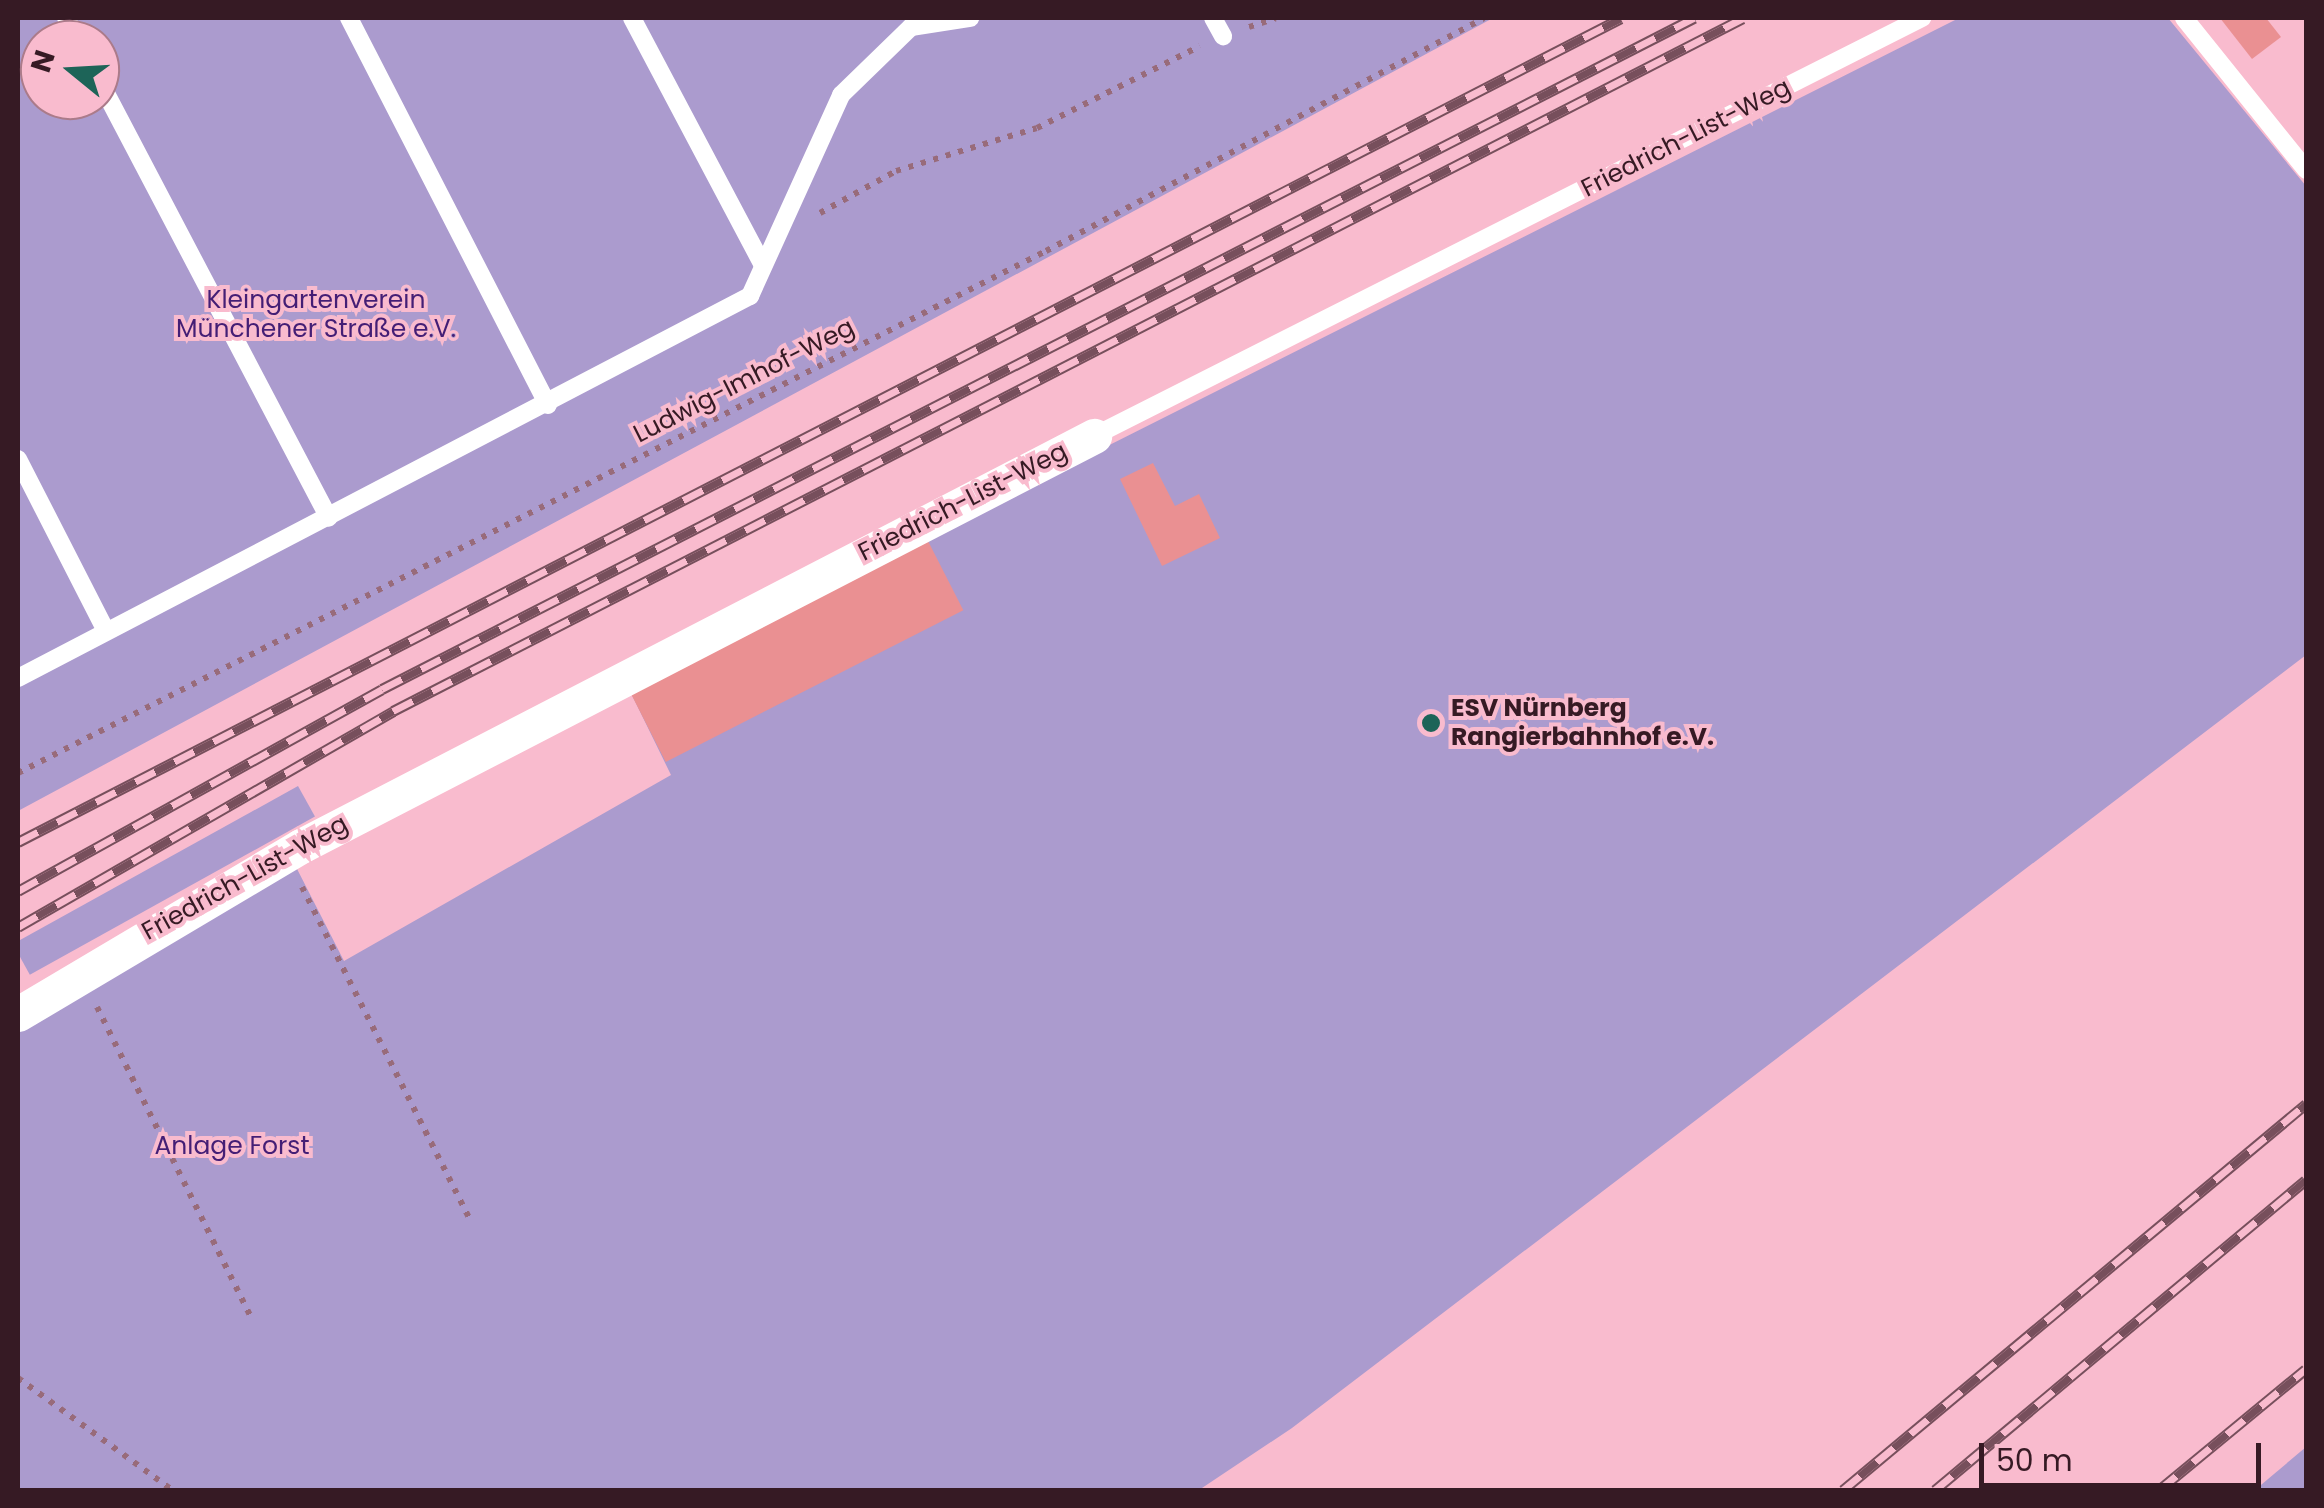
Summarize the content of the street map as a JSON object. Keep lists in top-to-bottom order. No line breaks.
{"streets":{"street":["Friedrich-List-Weg"],"path":["Ludwig-Imhof-Weg"]},"parks":["Kleingartenverein Münchener Straße e.V.","Anlage Forst"],"places":["ESV Nürnberg Rangierbahnhof e.V."],"scale_bar":"50 m","north":"left"}
